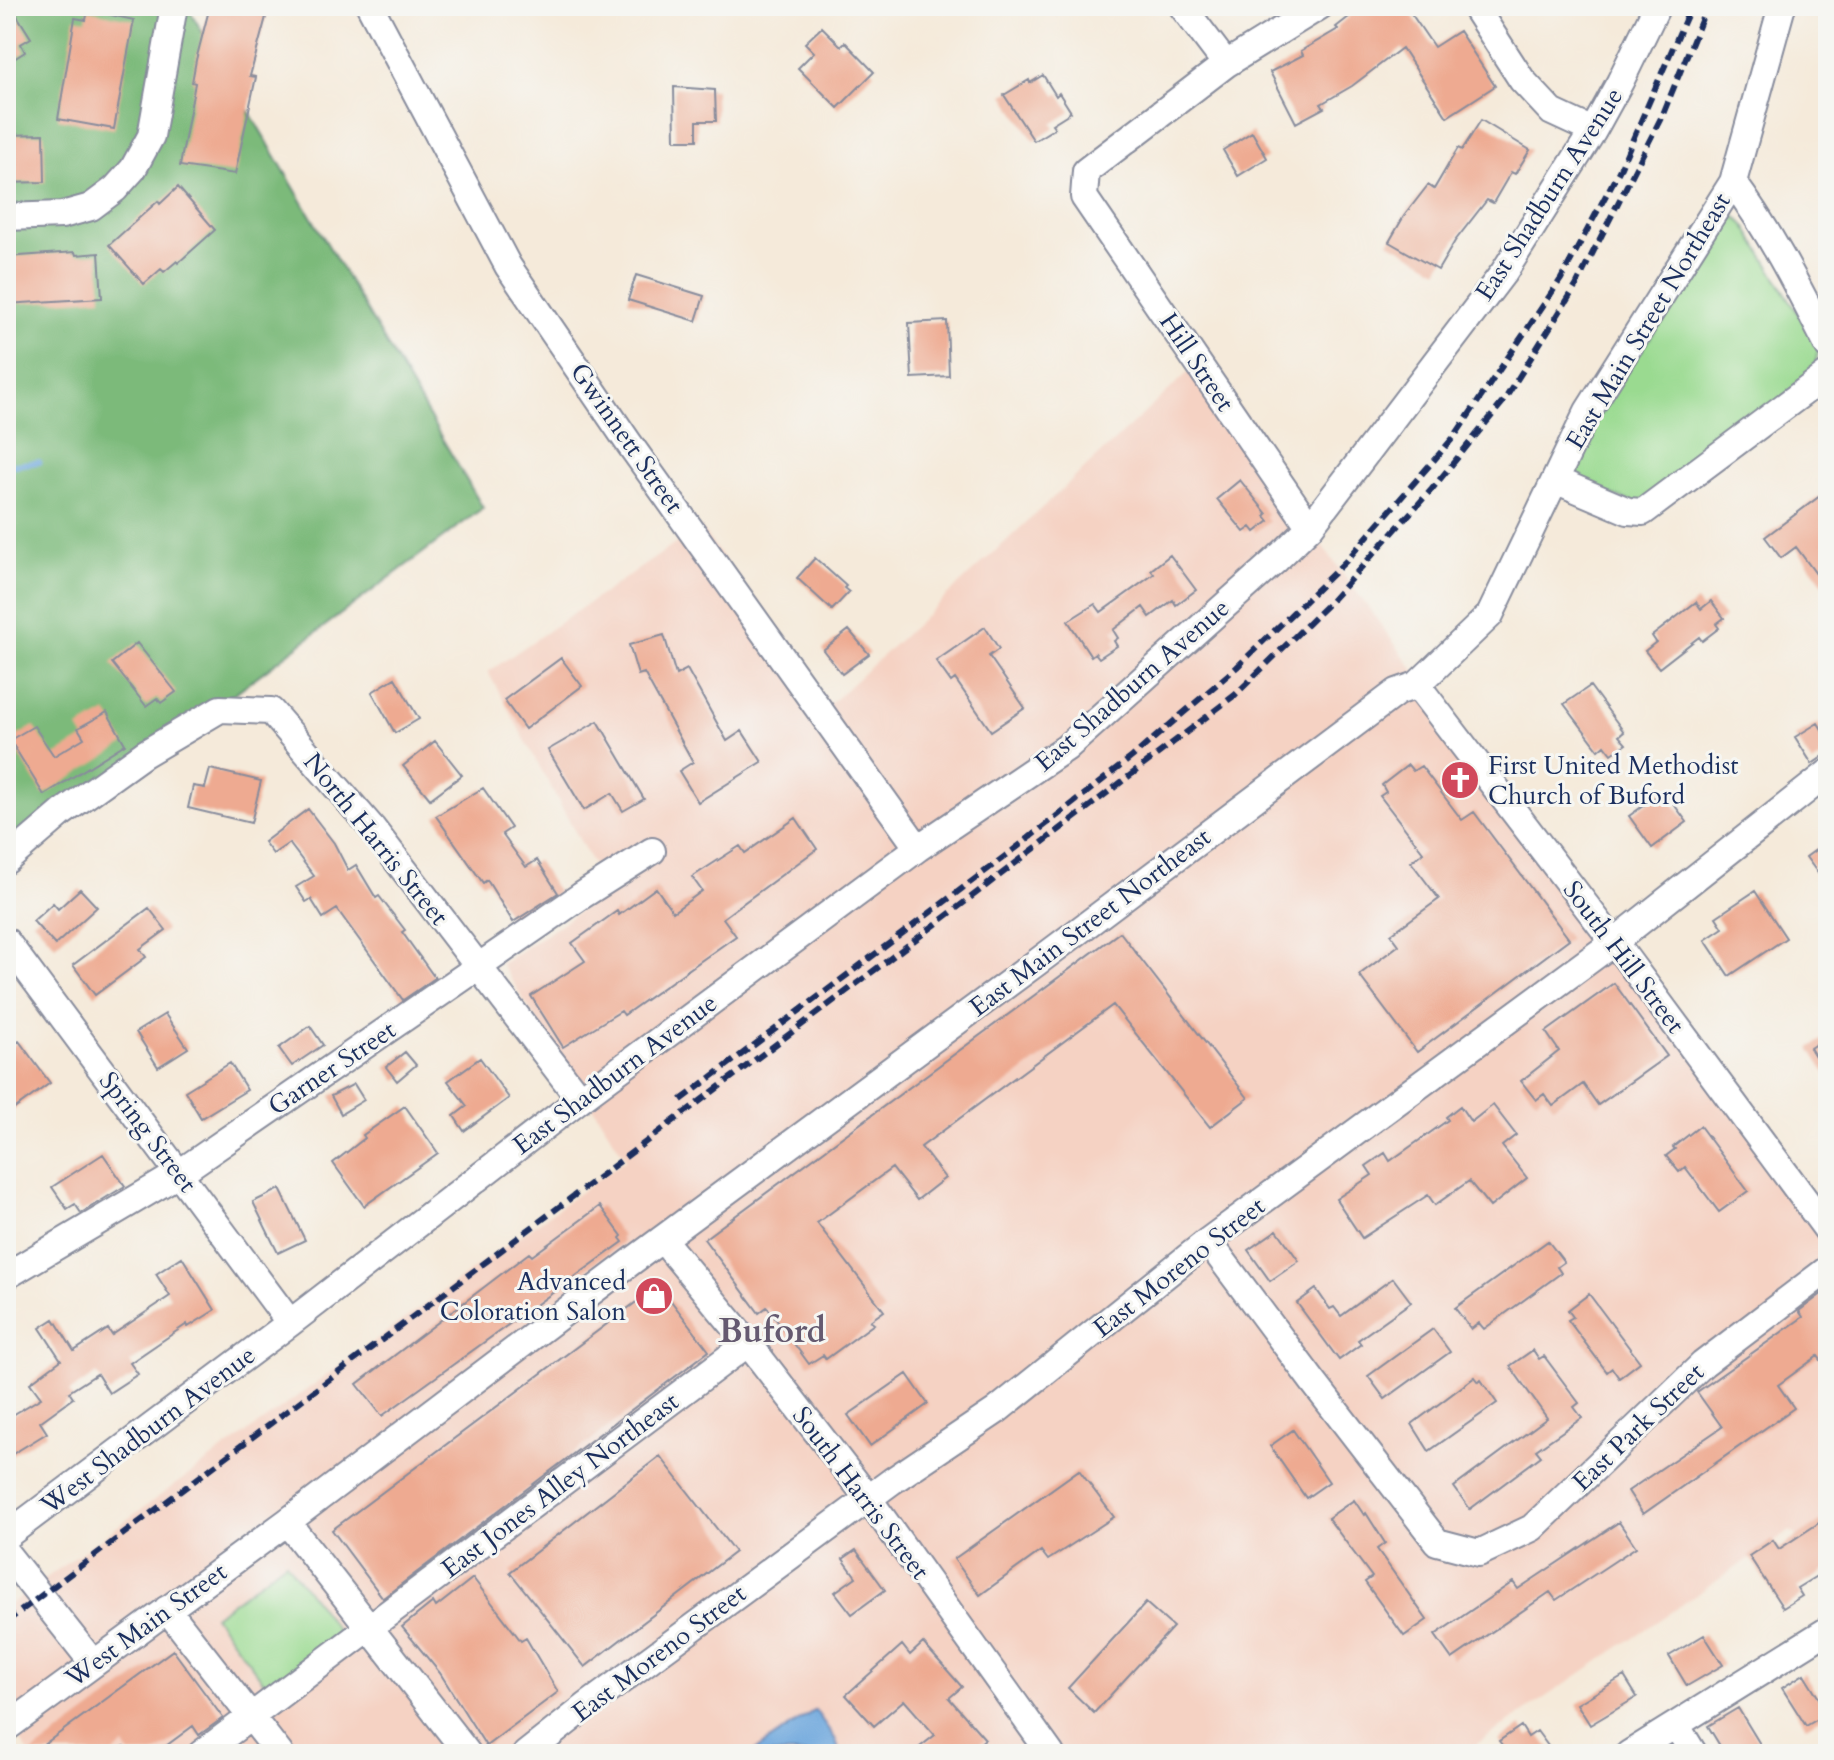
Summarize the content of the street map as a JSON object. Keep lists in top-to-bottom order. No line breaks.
{"streets":{"street":["East Shadburn Avenue","East Main Street Northeast","Hill Street","Gwinnett Street","North Harris Street","South Hill Street","Garner Street","Spring Street","East Moreno Street","East Park Street","West Shadburn Avenue","East Jones Alley Northeast","South Harris Street","West Main Street"]},"crossings":[["East Shadburn Avenue","Hill Street"],["East Shadburn Avenue","Gwinnett Street"],["East Shadburn Avenue","North Harris Street"],["East Shadburn Avenue","Spring Street"],["East Shadburn Avenue","West Shadburn Avenue"],["East Main Street Northeast","South Hill Street"],["East Main Street Northeast","South Harris Street"],["East Main Street Northeast","West Main Street"],["North Harris Street","Garner Street"],["South Hill Street","East Moreno Street"],["Garner Street","Spring Street"],["Spring Street","West Shadburn Avenue"],["East Moreno Street","East Park Street"],["East Moreno Street","South Harris Street"],["East Jones Alley Northeast","South Harris Street"]],"districts":["Buford"],"places":{"church":["First United Methodist Church of Buford"],"shop":["Advanced Coloration Salon"]}}
